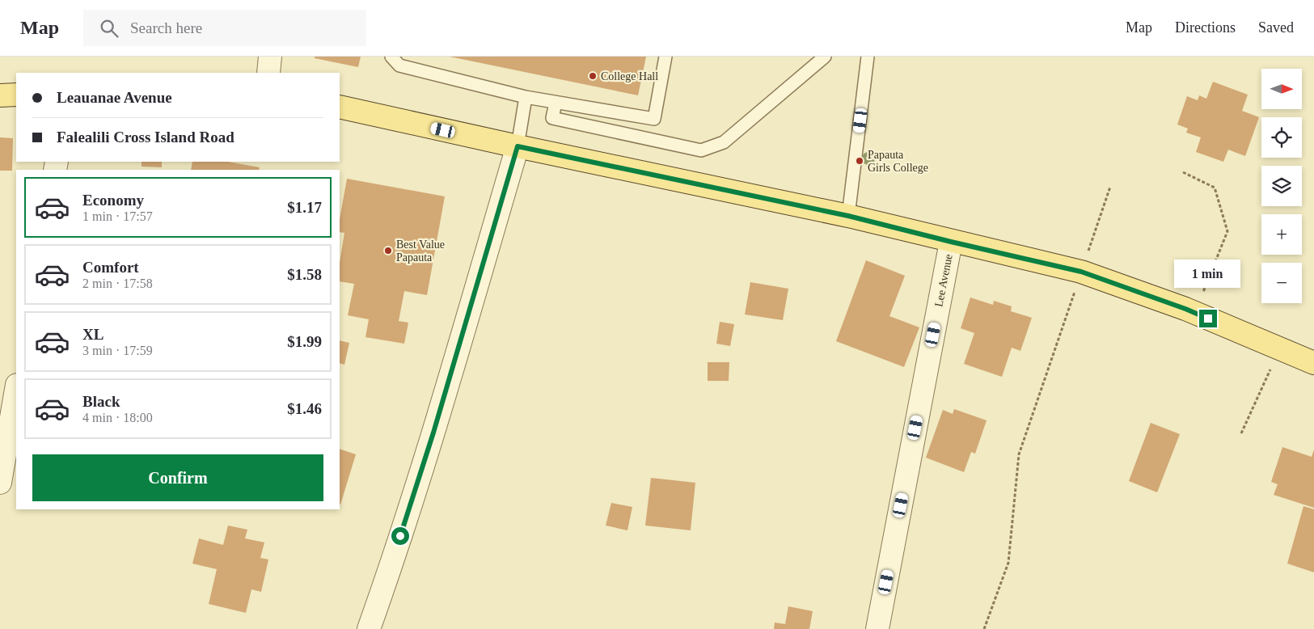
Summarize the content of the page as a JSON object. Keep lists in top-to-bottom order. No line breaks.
{"streets":{"street":["Lee Avenue"]},"places":["College Hall","Papauta Girls College","Best Value Papauta"],"north":"right","page":{"header":"Map","search":"Search here","nav":["Map","Directions","Saved"],"map_buttons":["+","−"],"banner":["Leauanae Avenue","Falealili Cross Island Road"],"list":[{"name":"Economy","note":"1 min · 17:57","value":"$1.17"},{"name":"Comfort","note":"2 min · 17:58","value":"$1.58"},{"name":"XL","note":"3 min · 17:59","value":"$1.99"},{"name":"Black","note":"4 min · 18:00","value":"$1.46"}],"bubble":"1 min","buttons":"Confirm"}}
